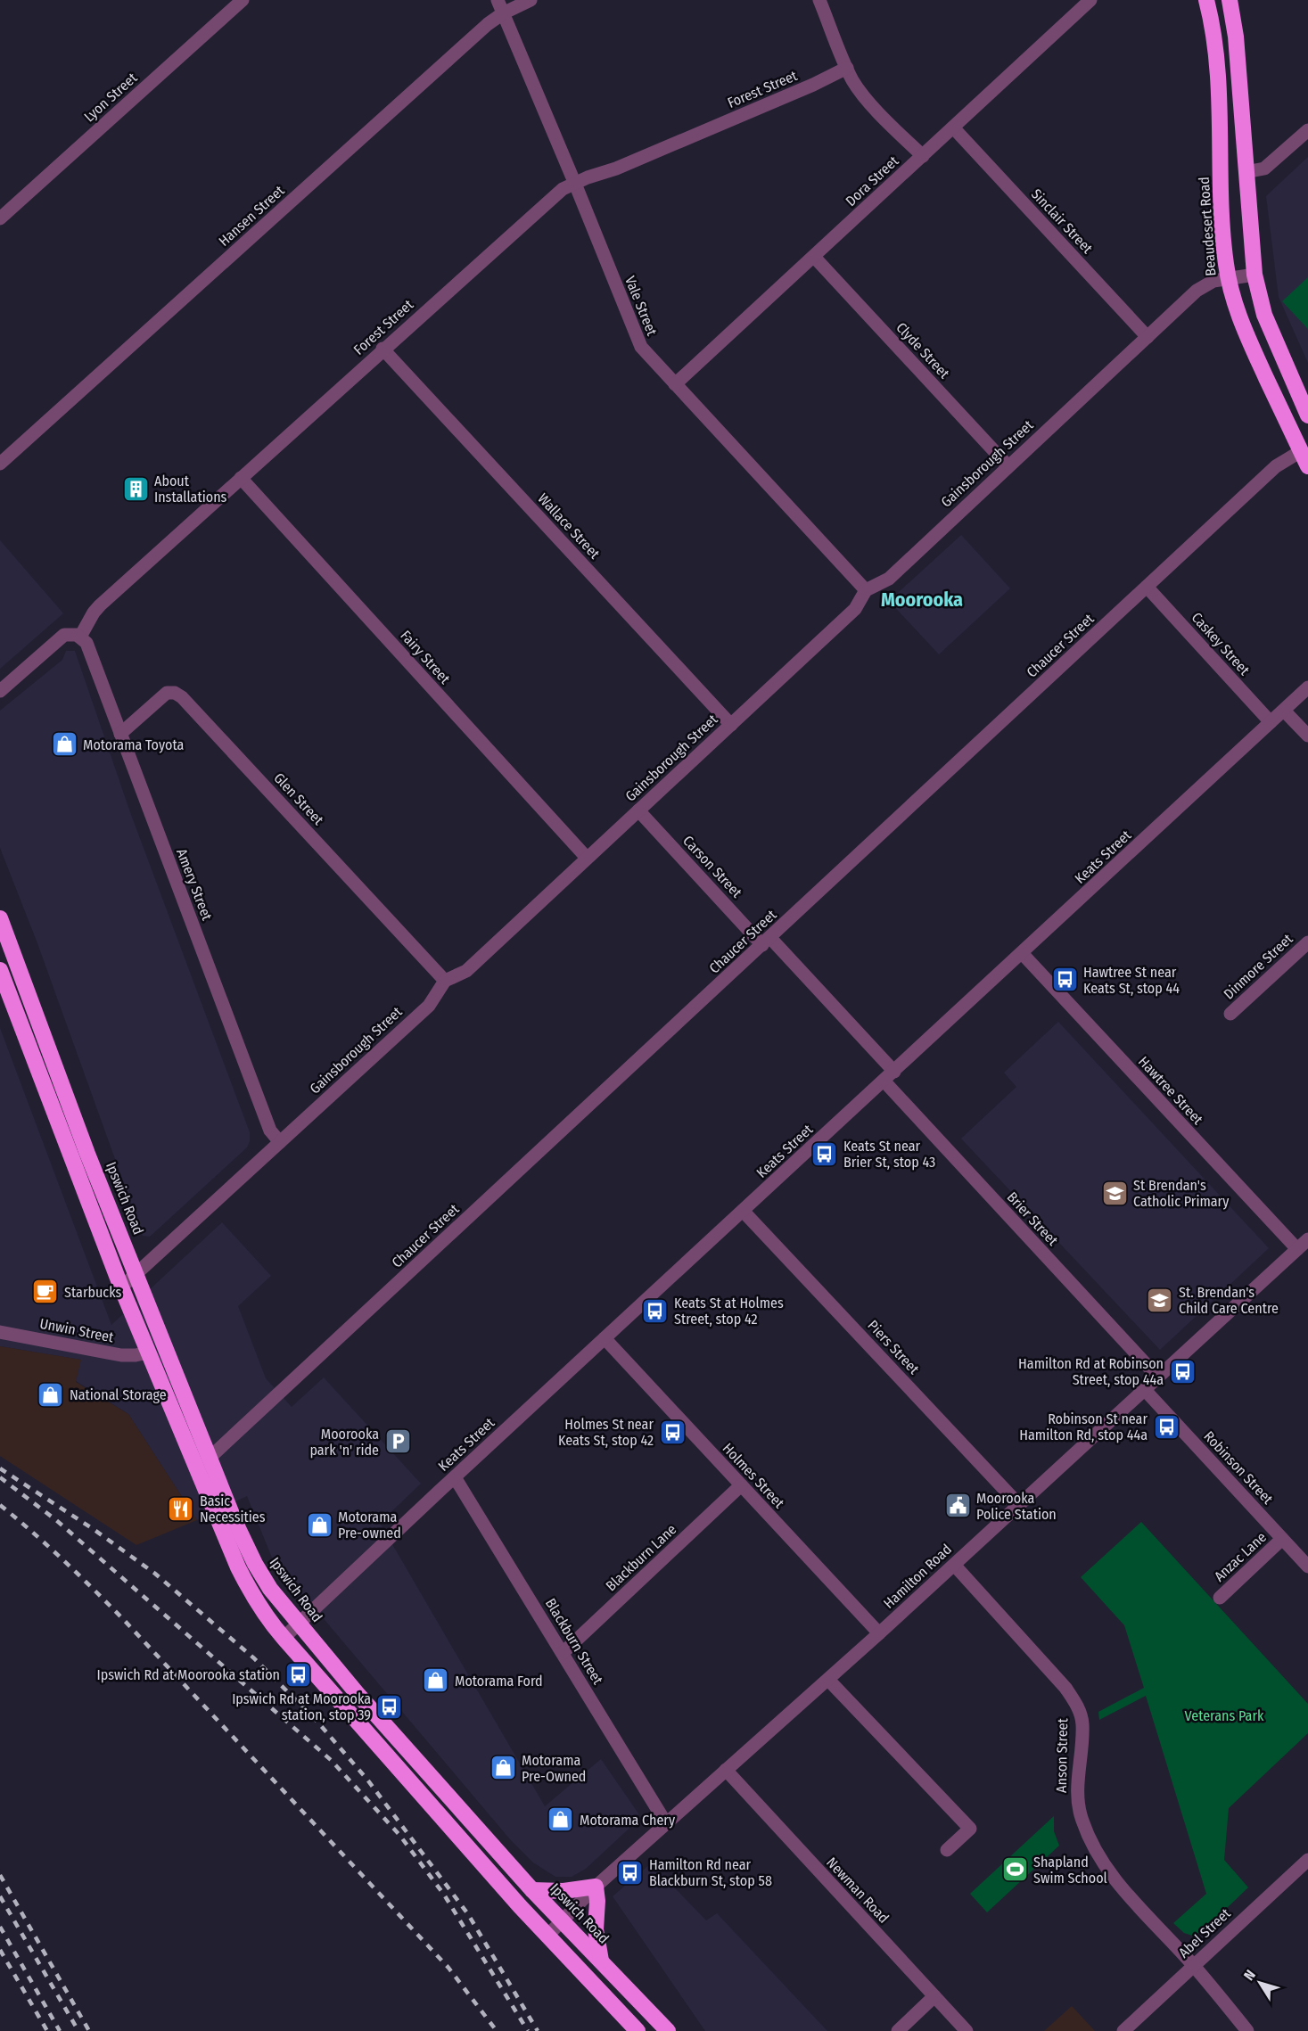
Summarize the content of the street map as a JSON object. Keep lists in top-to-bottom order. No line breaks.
{"streets":{"highway":["Beaudesert Road","Ipswich Road"],"street":["Forest Street","Lyon Street","Dora Street","Hansen Street","Sinclair Street","Vale Street","Clyde Street","Gainsborough Street","Wallace Street","Caskey Street","Chaucer Street","Fairy Street","Glen Street","Keats Street","Carson Street","Amery Street","Dinmore Street","Hawtree Street","Brier Street","Unwin Street","Piers Street","Robinson Street","Holmes Street","Anzac Lane","Blackburn Lane","Hamilton Road","Blackburn Street","Anson Street","Newman Road","Abel Street"]},"crossings":[["Forest Street","Vale Street"],["Forest Street","Wallace Street"],["Forest Street","Fairy Street"],["Forest Street","Amery Street"],["Dora Street","Sinclair Street"],["Dora Street","Vale Street"],["Dora Street","Clyde Street"],["Hansen Street","Vale Street"],["Sinclair Street","Gainsborough Street"],["Beaudesert Road","Gainsborough Street"],["Beaudesert Road","Chaucer Street"],["Vale Street","Gainsborough Street"],["Clyde Street","Gainsborough Street"],["Gainsborough Street","Wallace Street"],["Gainsborough Street","Fairy Street"],["Gainsborough Street","Glen Street"],["Gainsborough Street","Carson Street"],["Gainsborough Street","Amery Street"],["Gainsborough Street","Ipswich Road"],["Caskey Street","Chaucer Street"],["Caskey Street","Keats Street"],["Chaucer Street","Carson Street"],["Chaucer Street","Ipswich Road"],["Glen Street","Amery Street"],["Keats Street","Carson Street"],["Keats Street","Hawtree Street"],["Keats Street","Ipswich Road"],["Keats Street","Brier Street"],["Keats Street","Piers Street"],["Keats Street","Holmes Street"],["Keats Street","Blackburn Street"],["Hawtree Street","Hamilton Road"],["Ipswich Road","Hamilton Road"],["Brier Street","Hamilton Road"],["Piers Street","Hamilton Road"],["Robinson Street","Anzac Lane"],["Robinson Street","Hamilton Road"],["Holmes Street","Blackburn Lane"],["Holmes Street","Hamilton Road"],["Blackburn Lane","Blackburn Street"],["Hamilton Road","Blackburn Street"],["Hamilton Road","Anson Street"],["Hamilton Road","Newman Road"],["Anson Street","Abel Street"]],"districts":["Moorooka"],"parks":["Veterans Park"],"places":{"building":["About Installations"],"shop":["Motorama Toyota","National Storage","Motorama Pre-owned","Motorama Ford","Motorama Pre-Owned","Motorama Chery"],"bus stop":["Hawtree St near Keats St, stop 44","Keats St near Brier St, stop 43","Keats St at Holmes Street, stop 42","Hamilton Rd at Robinson Street, stop 44a","Robinson St near Hamilton Rd, stop 44a","Holmes St near Keats St, stop 42","Ipswich Rd at Moorooka station","Ipswich Rd at Moorooka station, stop 39","Hamilton Rd near Blackburn St, stop 58"],"school or university":["St Brendan's Catholic Primary","St. Brendan's Child Care Centre"],"cafe":["Starbucks"],"parking":["Moorooka park 'n' ride"],"public building":["Moorooka Police Station"],"restaurant":["Basic Necessities"],"sports":["Shapland Swim School"]},"north":"top left"}
